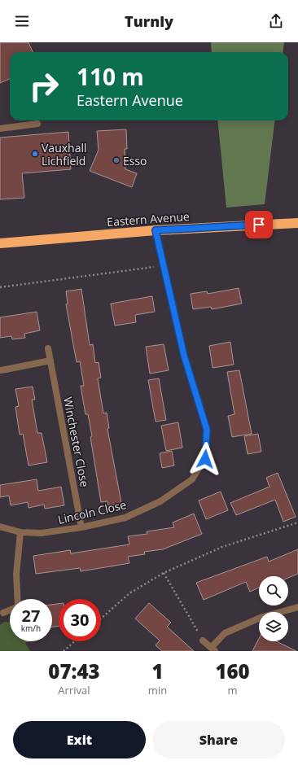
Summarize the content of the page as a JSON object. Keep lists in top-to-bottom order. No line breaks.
{"streets":{"highway":["Eastern Avenue"],"street":["Winchester Close","Lincoln Close"]},"crossings":[["Eastern Avenue","Lincoln Close"],["Winchester Close","Lincoln Close"]],"places":["Vauxhall Lichfield","Esso"],"page":{"header":"Turnly","turn":["110 m","Eastern Avenue"],"speed":"27 km/h","limit":"30","eta":["07:43","Arrival","1","min","160","m"],"buttons":["Exit","Share"]}}
